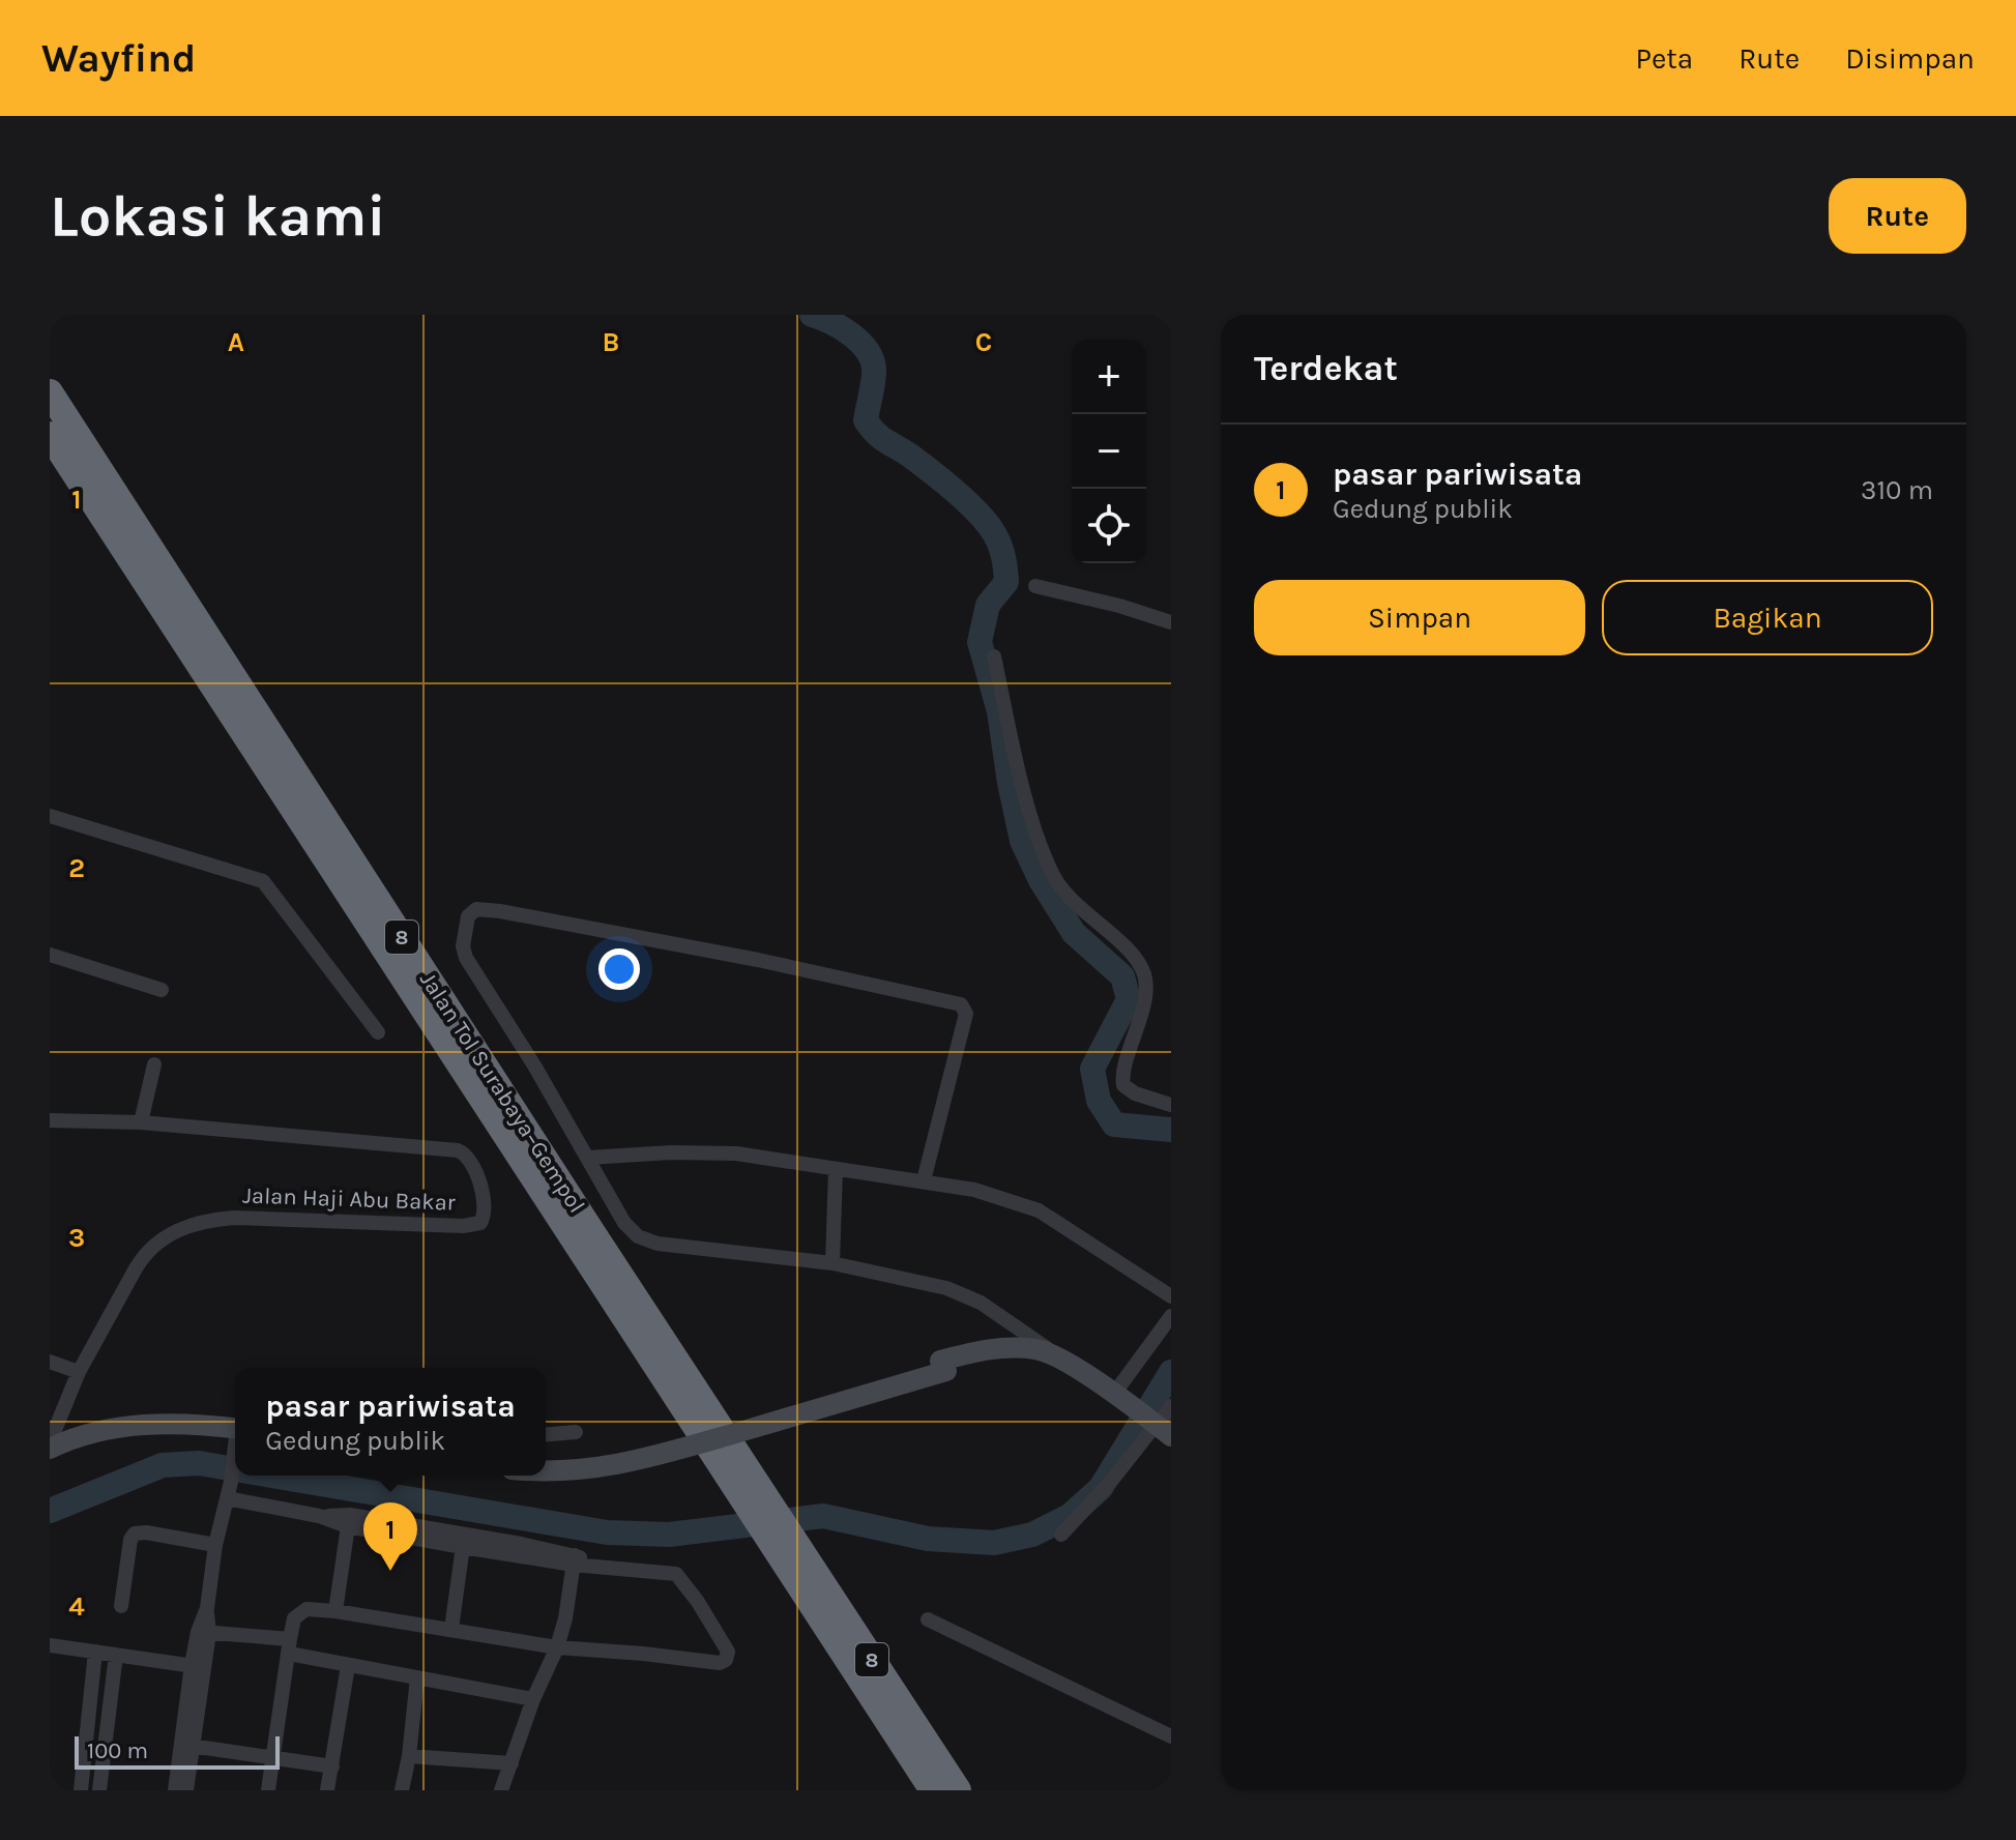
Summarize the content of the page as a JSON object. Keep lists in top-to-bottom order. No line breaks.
{"streets":{"highway":["8","Jalan Tol Surabaya–Gempol"],"street":["Jalan Haji Abu Bakar"]},"scale_bar":"100 m","page":{"header":"Wayfind","nav":["Peta","Rute","Disimpan"],"buttons":["Rute",["Simpan","Bagikan"]],"title":"Lokasi kami","heading":"Terdekat","map_buttons":["+","−"],"list":[{"mark":"1","name":"pasar pariwisata","note":"Gedung publik","value":"310 m"}],"popup":["pasar pariwisata","Gedung publik"],"pins":"1","scale":"100 m"},"grid":{"columns":["A","B","C"],"rows":["1","2","3","4"]}}
